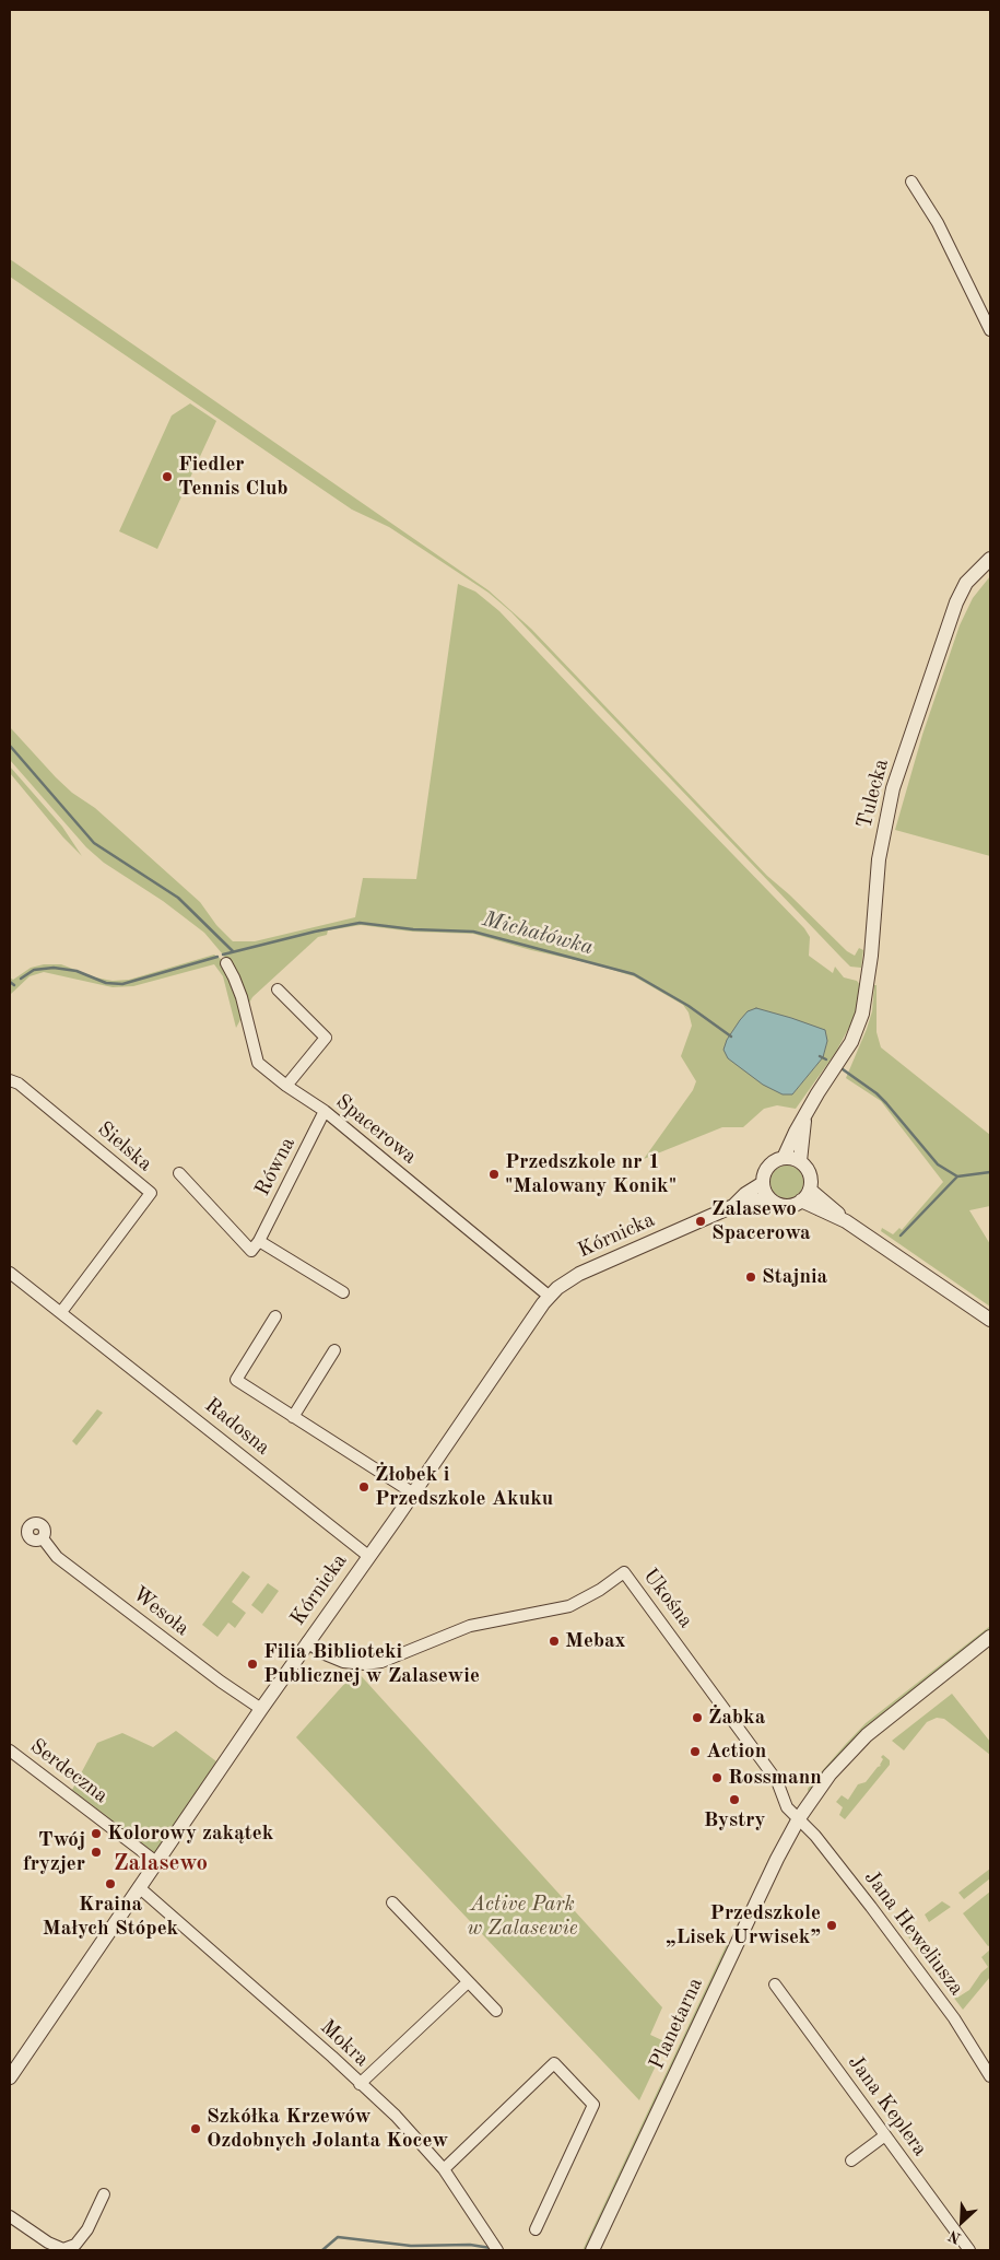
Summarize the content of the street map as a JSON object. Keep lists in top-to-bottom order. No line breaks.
{"streets":{"street":["Tulecka","Spacerowa","Sielska","Równa","Kórnicka","Radosna","Ukośna","Wesoła","Serdeczna","Jana Heweliusza","Planetarna","Mokra","Jana Keplera"]},"crossings":[["Spacerowa","Równa"],["Spacerowa","Kórnicka"],["Sielska","Radosna"],["Kórnicka","Radosna"],["Kórnicka","Ukośna"],["Kórnicka","Wesoła"],["Kórnicka","Serdeczna"],["Kórnicka","Mokra"],["Ukośna","Jana Heweliusza"],["Ukośna","Planetarna"],["Jana Heweliusza","Planetarna"]],"districts":["Zalasewo"],"water":["Michałówka"],"parks":["Active Park w Zalasewie"],"places":["Fiedler Tennis Club","Przedszkole nr 1 \"Malowany Konik\"","Zalasewo Spacerowa","Stajnia","Żłobek i Przedszkole Akuku","Mebax","Filia Biblioteki Publicznej w Zalasewie","Żabka","Action","Rossmann","Bystry","Kolorowy zakątek","Twój fryzjer","Kraina Małych Stópek","Przedszkole „Lisek Urwisek”","Szkółka Krzewów Ozdobnych Jolanta Kocew"],"north":"bottom left"}
